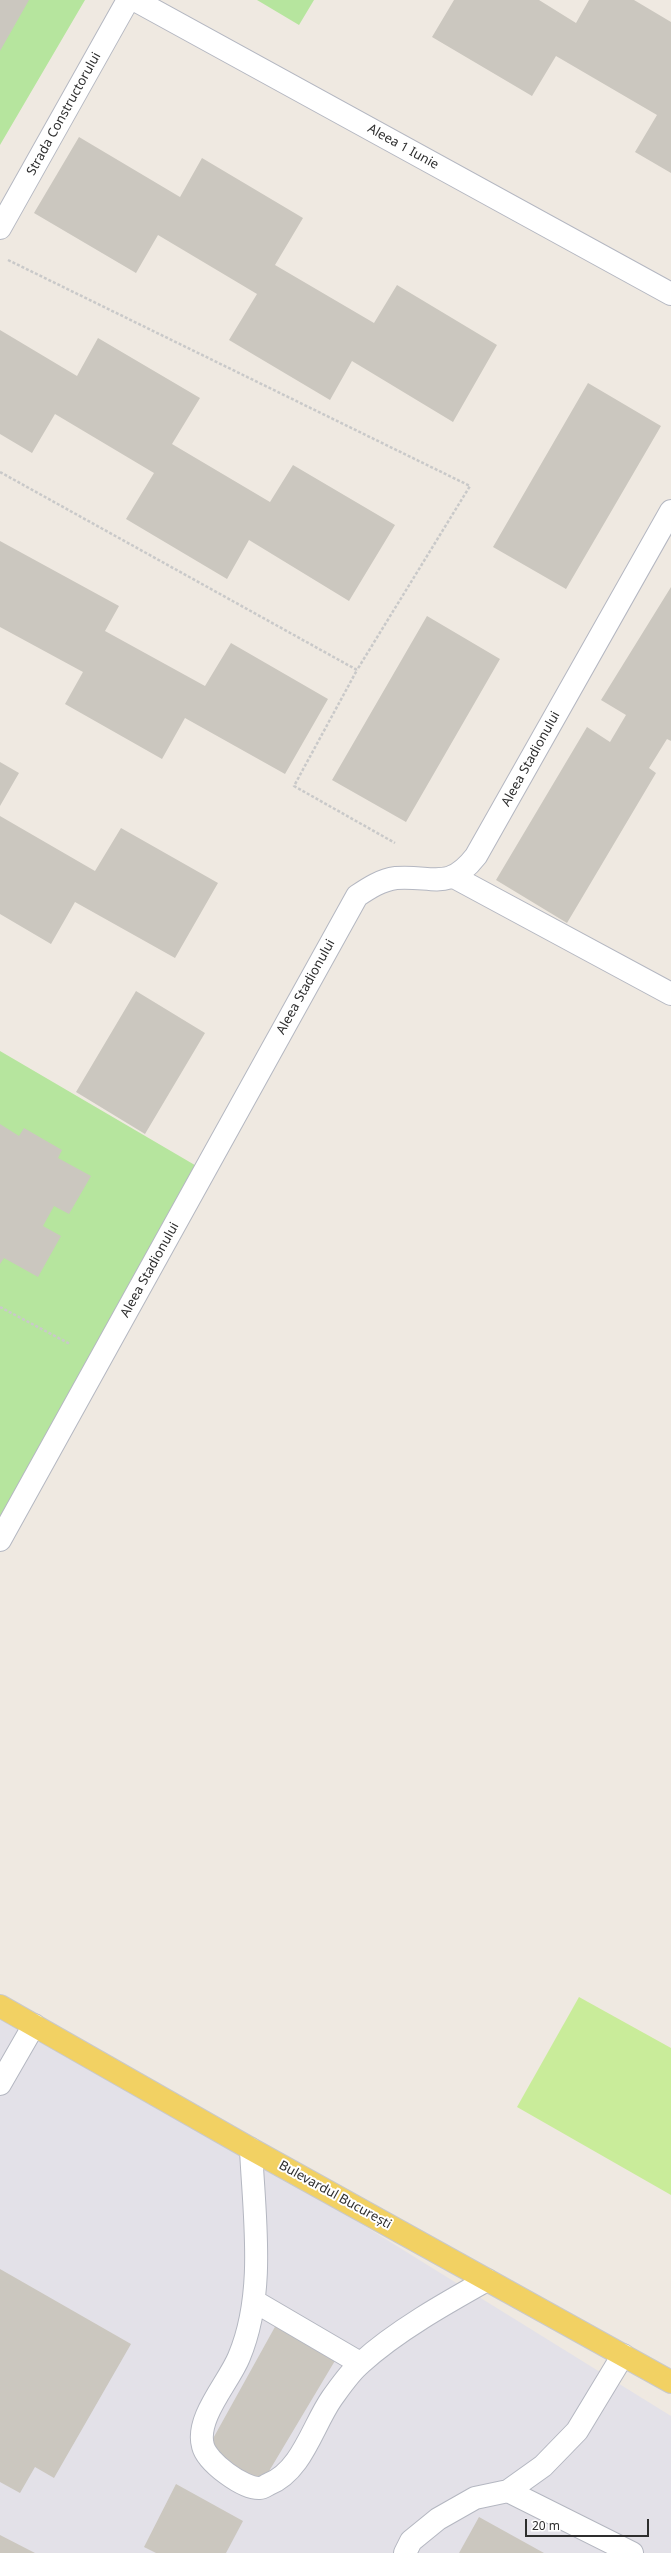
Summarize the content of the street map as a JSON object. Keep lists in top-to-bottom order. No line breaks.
{"streets":{"main road":["Bulevardul București"],"street":["Strada Constructorului","Aleea 1 Iunie","Aleea Stadionului"]},"scale_bar":"20 m"}
